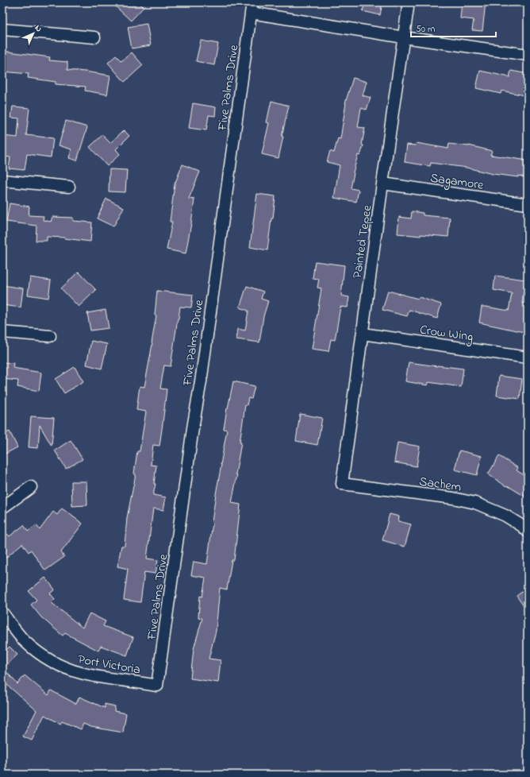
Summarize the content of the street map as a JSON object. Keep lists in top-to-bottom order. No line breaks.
{"streets":{"street":["Five Palms Drive","Sagamore","Painted Tepee","Crow Wing","Sachem","Port Victoria"]},"crossings":[["Five Palms Drive","Port Victoria"],["Sagamore","Painted Tepee"],["Painted Tepee","Crow Wing"],["Painted Tepee","Sachem"]],"scale_bar":"50 m","north":"top right"}
